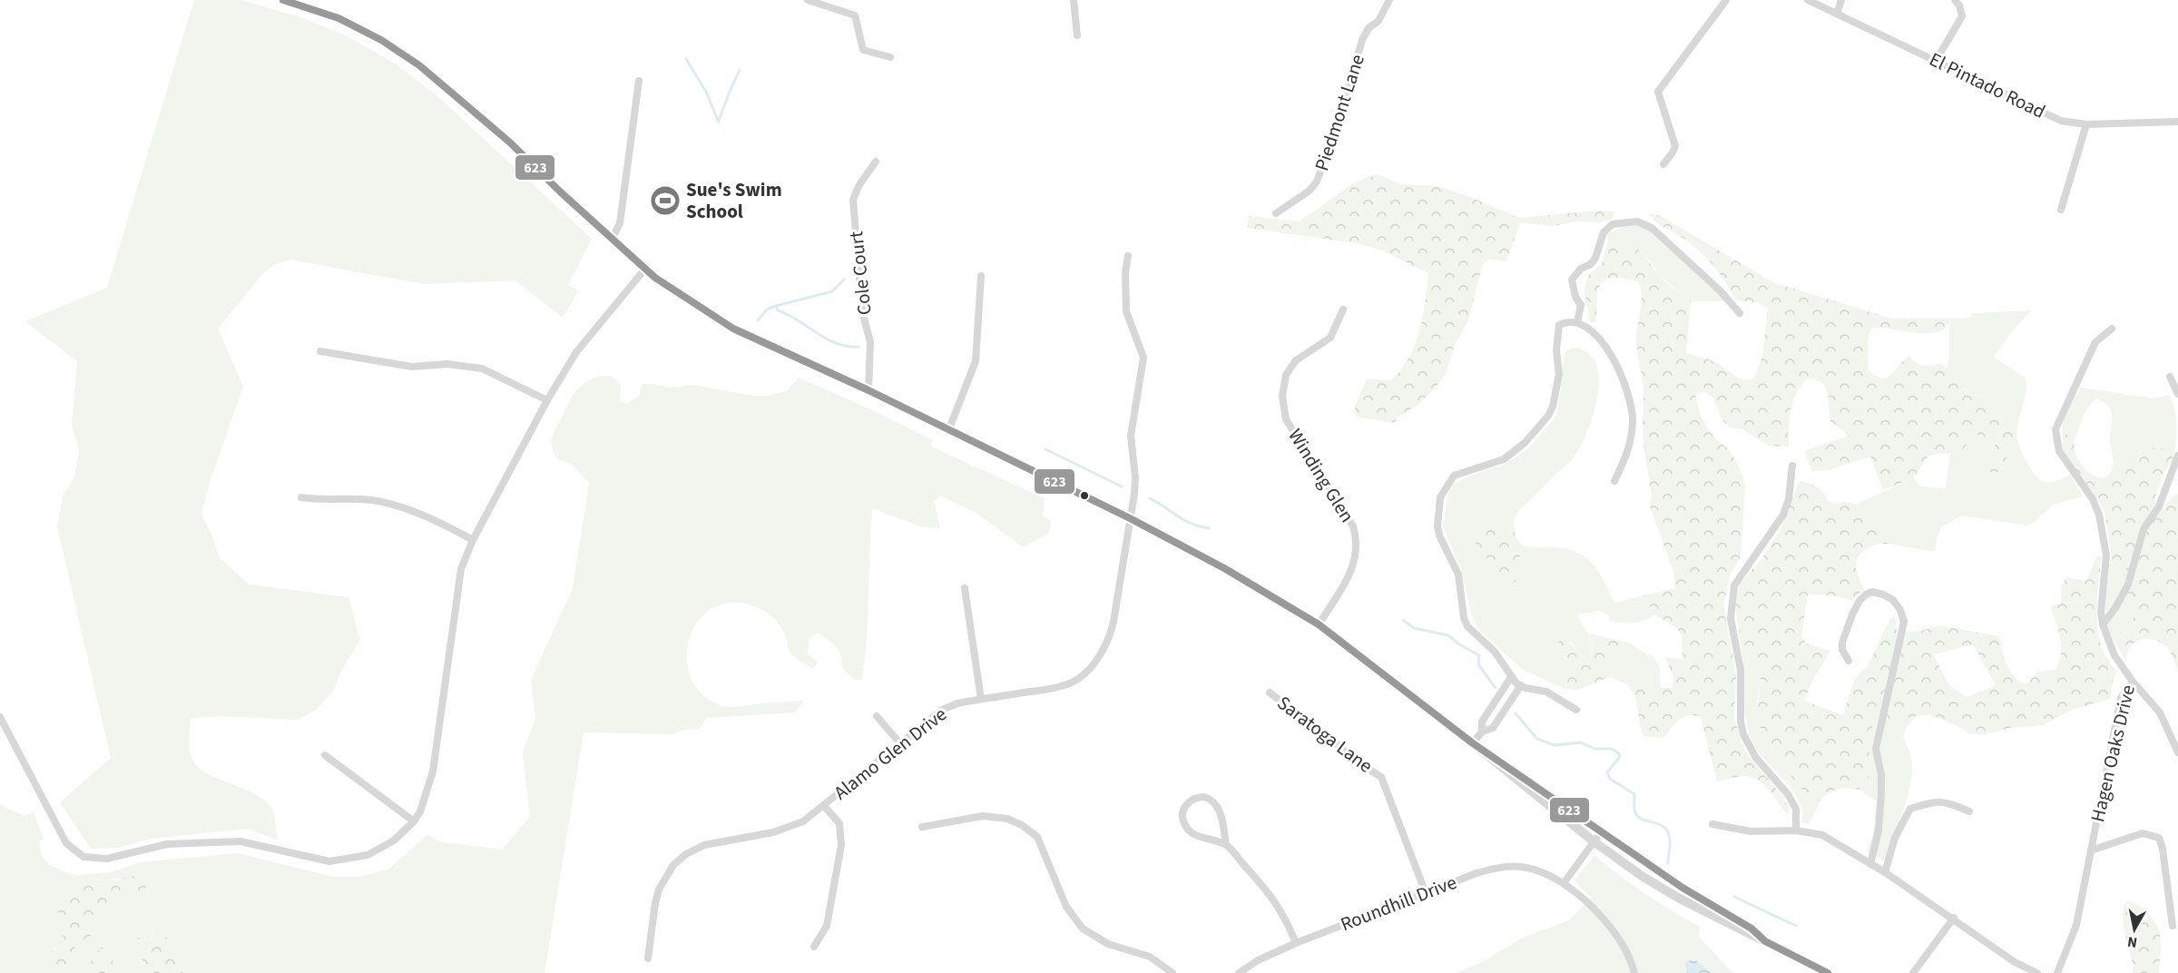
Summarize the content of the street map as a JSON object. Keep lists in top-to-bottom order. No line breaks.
{"streets":{"street":["El Pintado Road","Piedmont Lane","Cole Court","Winding Glen","Saratoga Lane","Alamo Glen Drive","Hagen Oaks Drive","Roundhill Drive"]},"crossings":[["Saratoga Lane","Roundhill Drive"]],"places":{"sports":["Sue's Swim School"]},"lines":["transit line 623"],"north":"bottom"}
